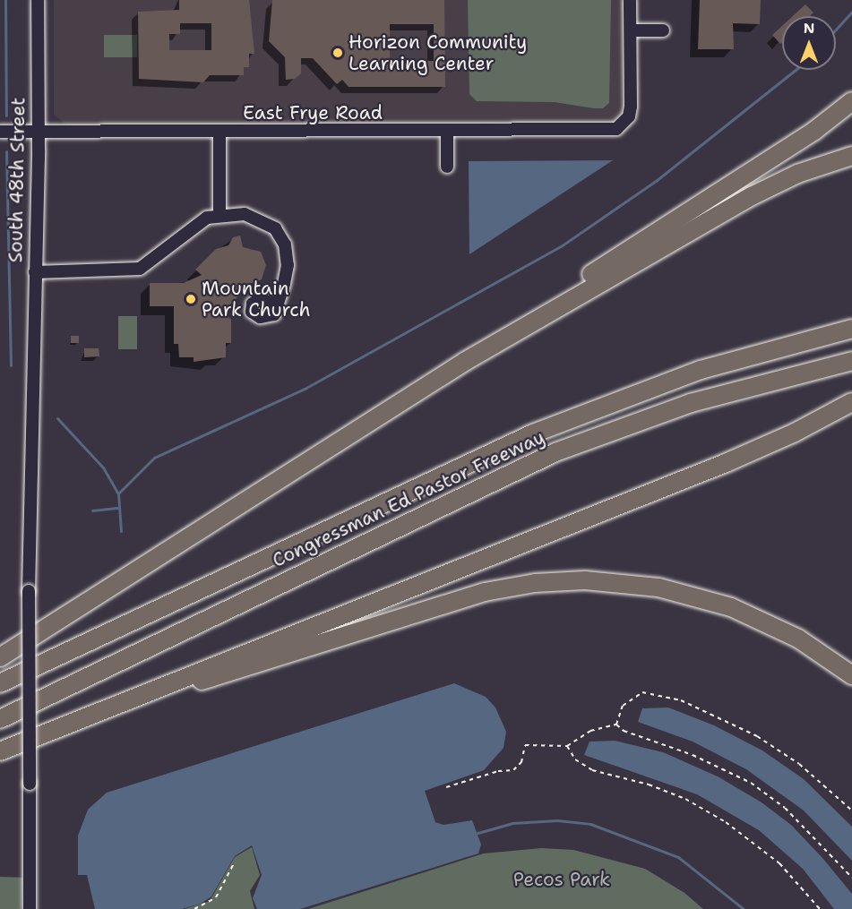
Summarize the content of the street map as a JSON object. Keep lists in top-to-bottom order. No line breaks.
{"streets":{"highway":["Congressman Ed Pastor Freeway"],"street":["East Frye Road","South 48th Street"]},"crossings":[["East Frye Road","South 48th Street"]],"parks":["Pecos Park"],"places":["Horizon Community Learning Center","Mountain Park Church"],"north":"top"}
